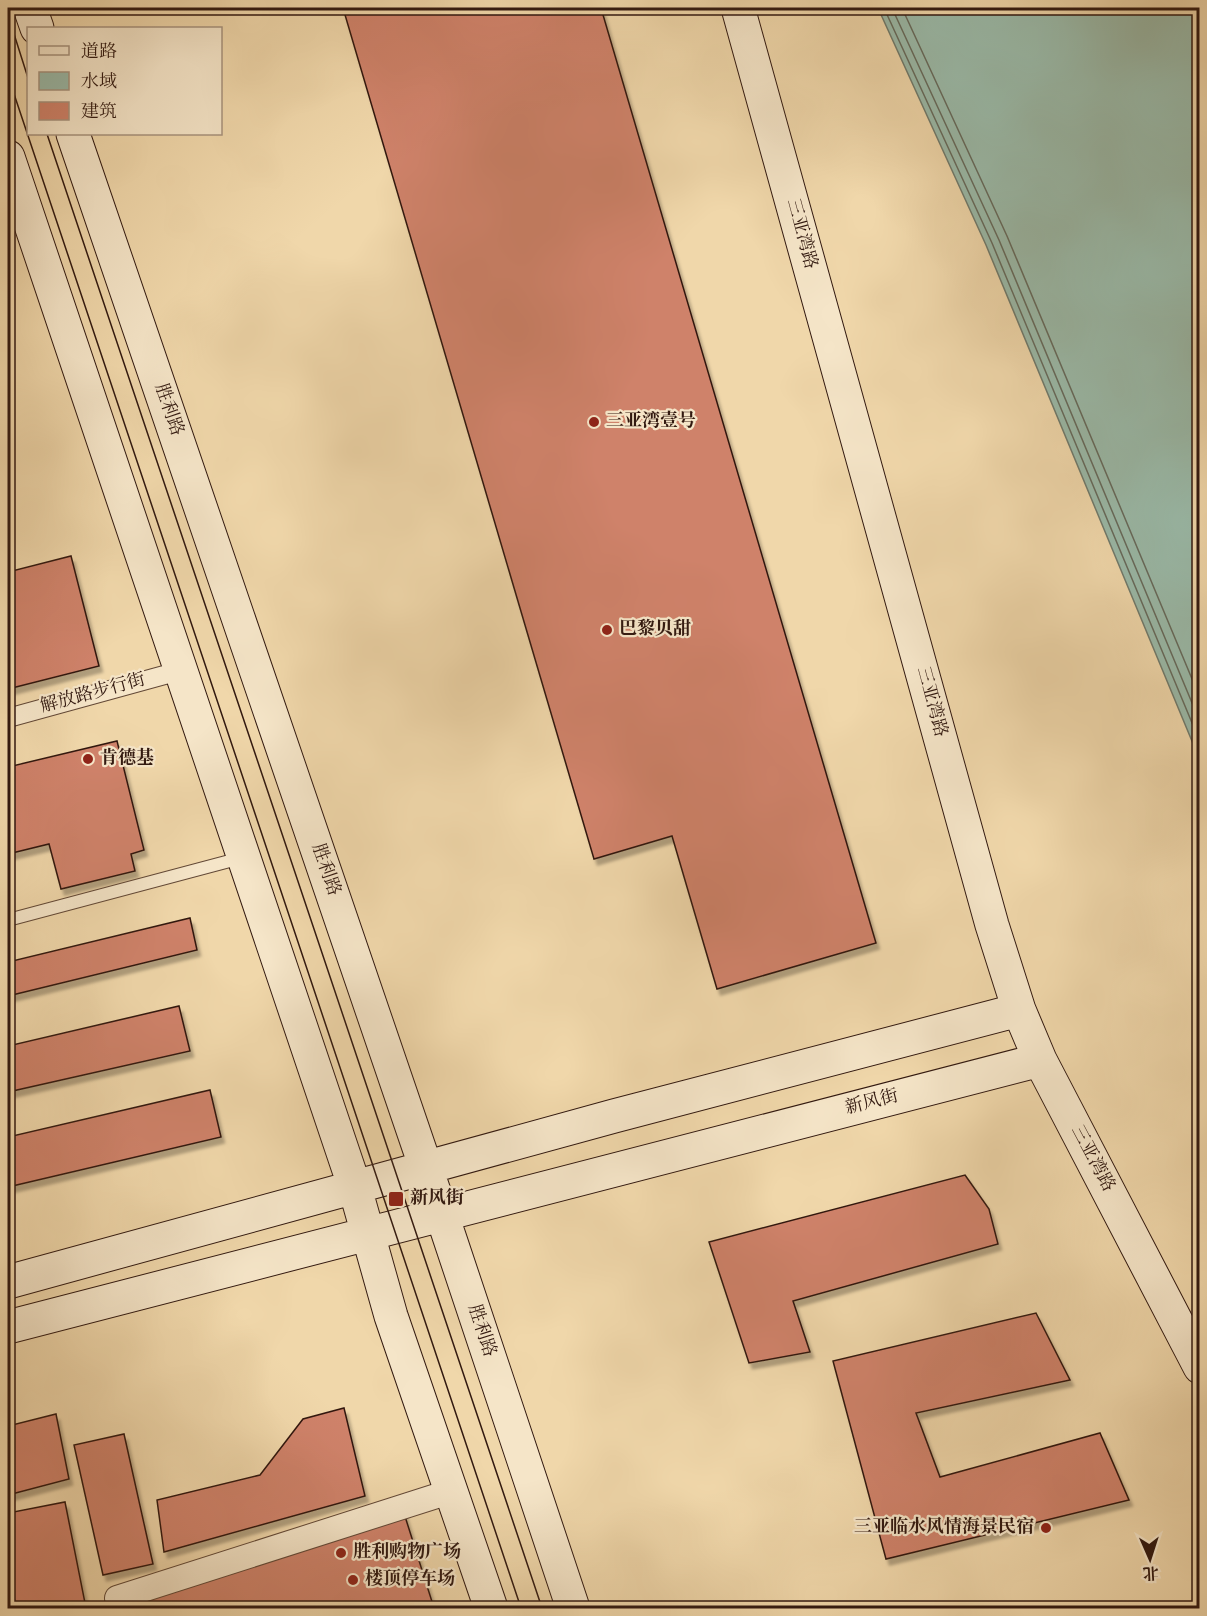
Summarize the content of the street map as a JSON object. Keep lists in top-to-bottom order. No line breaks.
{"streets":{"main road":["三亚湾路","胜利路","新风街"],"street":["解放路步行街"]},"crossings":[["三亚湾路","新风街"],["胜利路","新风街"]],"places":{"other":["三亚湾壹号","巴黎贝甜","肯德基","三亚临水风情海景民宿","胜利购物广场","楼顶停车场"],"transit":["新风街"]},"legend":["道路","水域","建筑"],"north":"bottom"}
